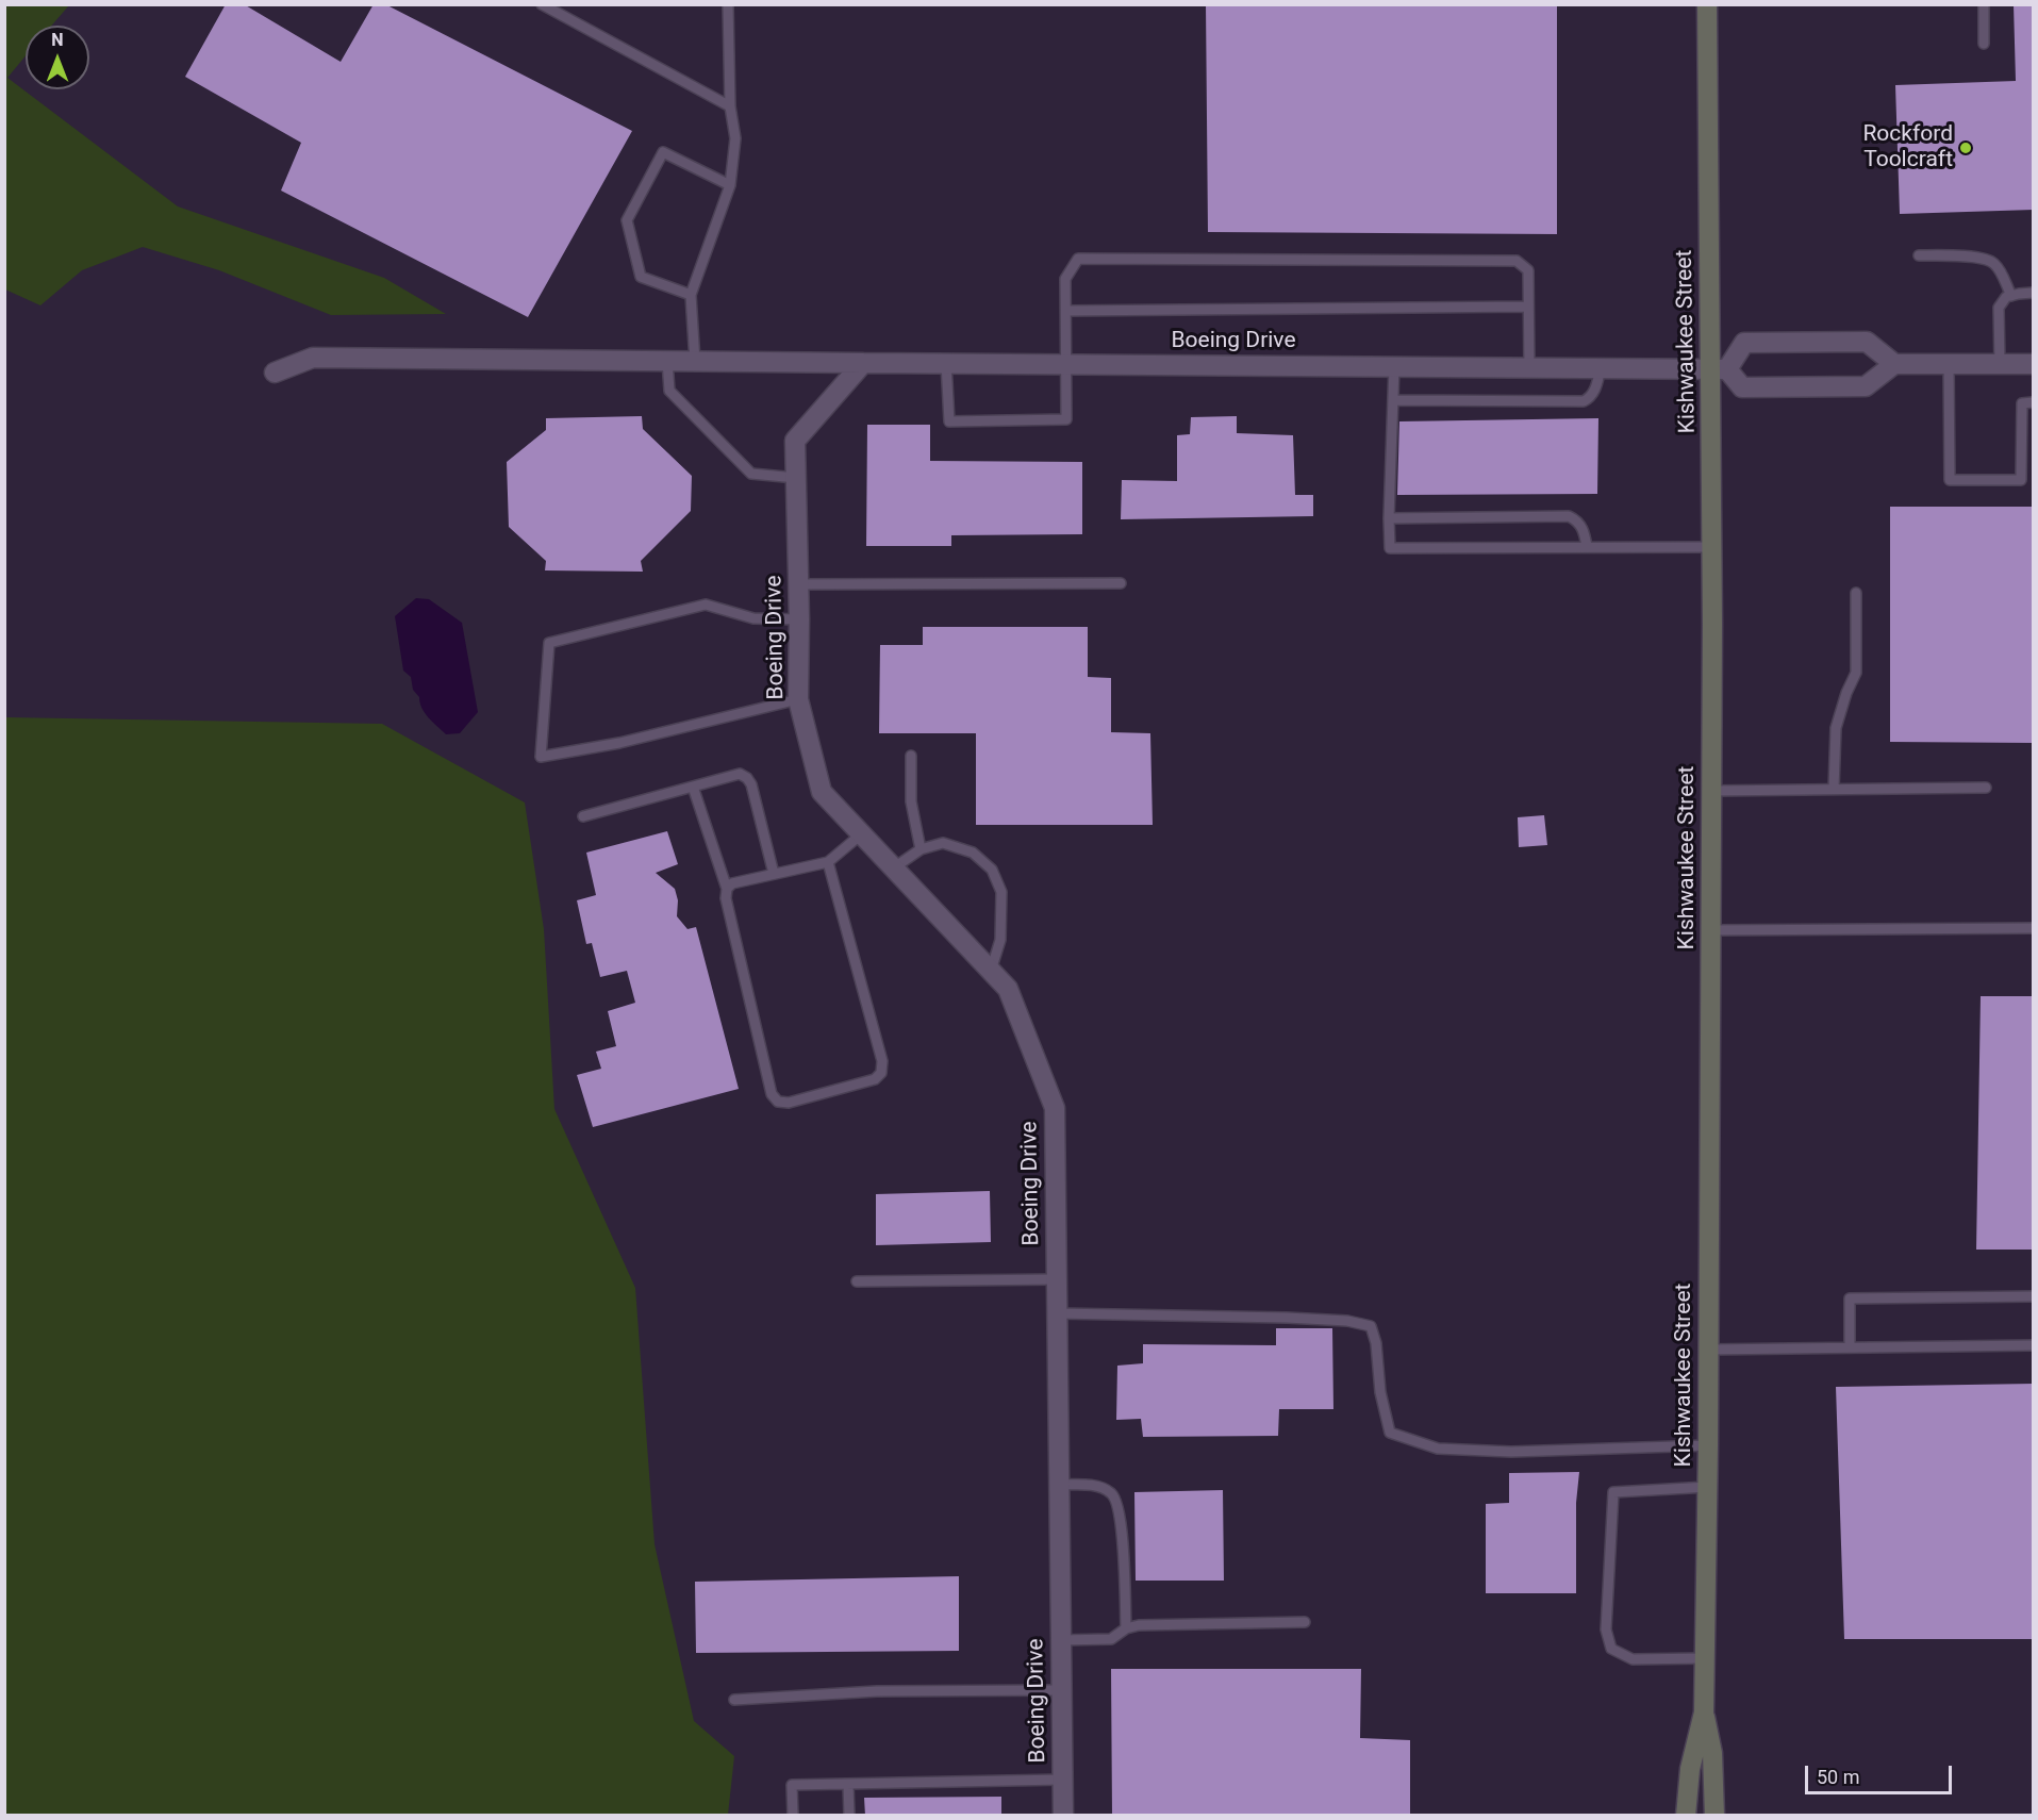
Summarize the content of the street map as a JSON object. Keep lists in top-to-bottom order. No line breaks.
{"streets":{"street":["Boeing Drive","Kishwaukee Street"]},"crossings":[["Boeing Drive","Kishwaukee Street"]],"places":["Rockford Toolcraft"],"scale_bar":"50 m","north":"top"}
